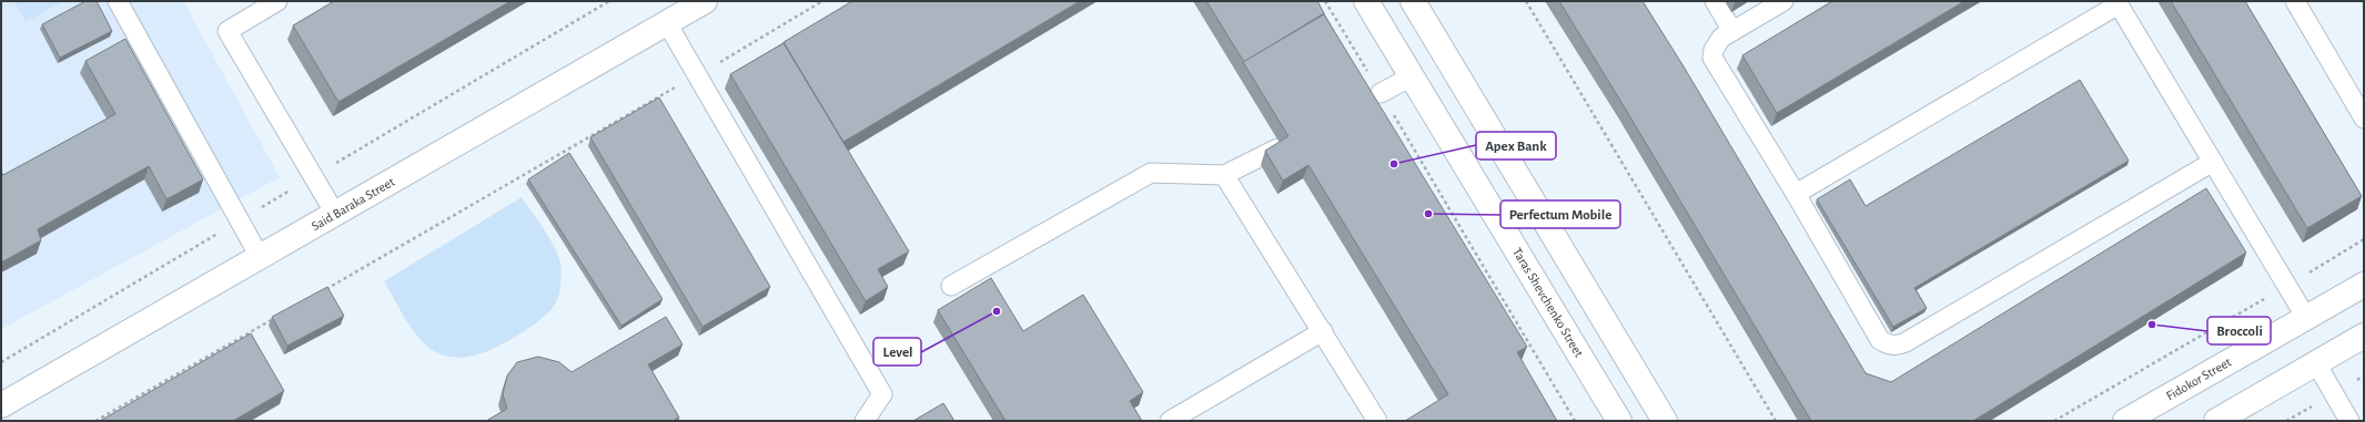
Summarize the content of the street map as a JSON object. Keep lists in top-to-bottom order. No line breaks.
{"streets":{"street":["Said Baraka Street","Taras Shevchenko Street","Fidokor Street"]},"places":["Apex Bank","Perfectum Mobile","Level","Broccoli"]}
